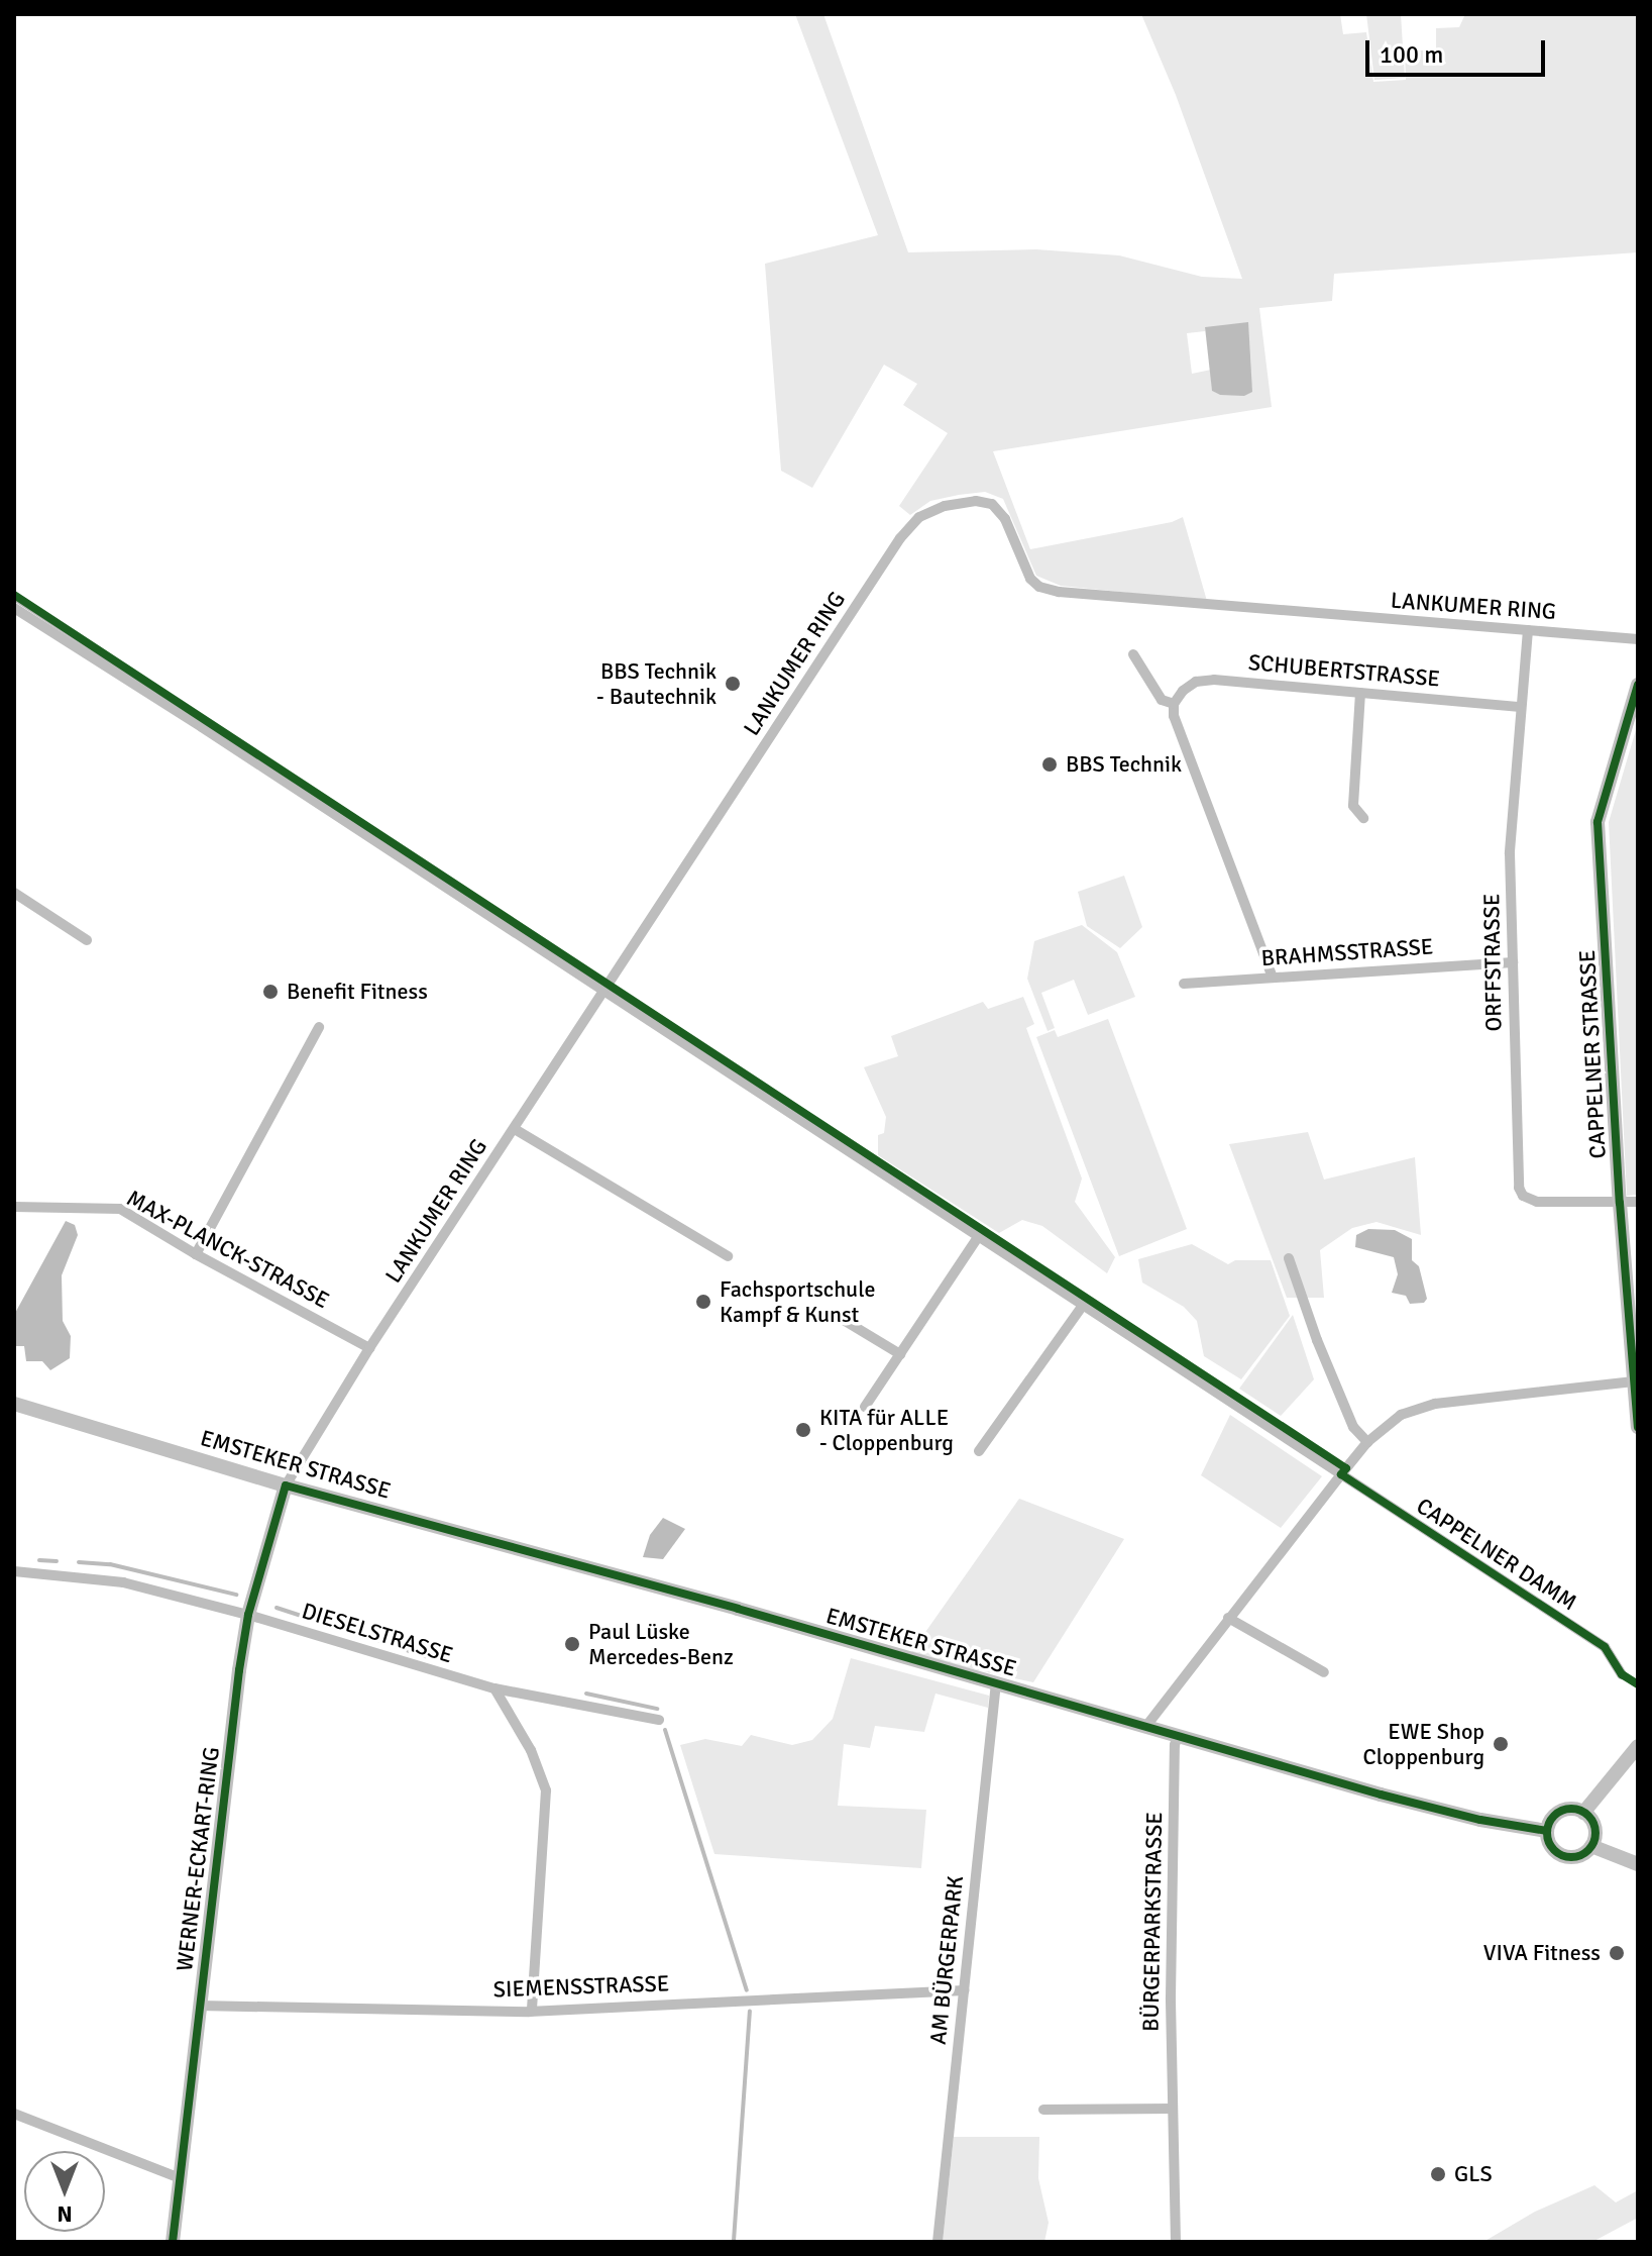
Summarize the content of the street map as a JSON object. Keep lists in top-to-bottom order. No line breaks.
{"streets":{"street":["LANKUMER RING","SCHUBERTSTRASSE","BRAHMSSTRASSE","ORFFSTRASSE","CAPPELNER STRASSE","MAX-PLANCK-STRASSE","EMSTEKER STRASSE","CAPPELNER DAMM","DIESELSTRASSE","WERNER-ECKART-RING","BÜRGERPARKSTRASSE","AM BÜRGERPARK","SIEMENSSTRASSE"]},"crossings":[["LANKUMER RING","ORFFSTRASSE"],["LANKUMER RING","MAX-PLANCK-STRASSE"],["LANKUMER RING","EMSTEKER STRASSE"],["LANKUMER RING","CAPPELNER DAMM"],["LANKUMER RING","WERNER-ECKART-RING"],["SCHUBERTSTRASSE","ORFFSTRASSE"],["BRAHMSSTRASSE","ORFFSTRASSE"],["ORFFSTRASSE","CAPPELNER STRASSE"],["EMSTEKER STRASSE","WERNER-ECKART-RING"],["EMSTEKER STRASSE","BÜRGERPARKSTRASSE"],["EMSTEKER STRASSE","AM BÜRGERPARK"],["DIESELSTRASSE","WERNER-ECKART-RING"],["WERNER-ECKART-RING","SIEMENSSTRASSE"],["AM BÜRGERPARK","SIEMENSSTRASSE"]],"places":["BBS Technik - Bautechnik","BBS Technik","Benefit Fitness","Fachsportschule Kampf & Kunst","KITA für ALLE - Cloppenburg","Paul Lüske Mercedes-Benz","EWE Shop Cloppenburg","VIVA Fitness","GLS"],"scale_bar":"100 m","north":"bottom"}
